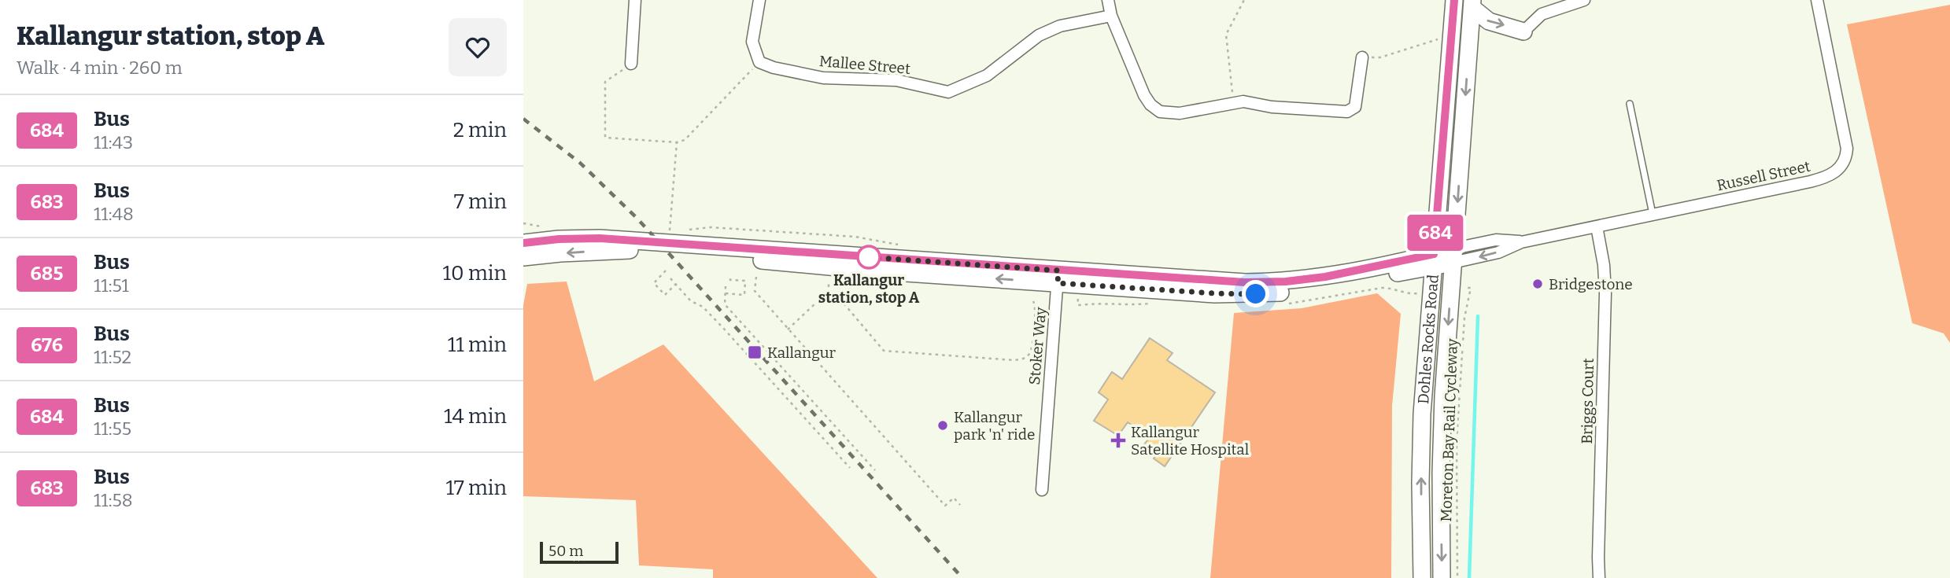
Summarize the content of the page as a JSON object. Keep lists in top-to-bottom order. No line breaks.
{"streets":{"street":["Mallee Street","Russell Street","Dohles Rocks Road","Stoker Way","Briggs Court"],"path":["Moreton Bay Rail Cycleway"]},"crossings":[["Russell Street","Dohles Rocks Road"],["Russell Street","Briggs Court"]],"places":{"other":["Kallangur station, stop A","Bridgestone","Kallangur park 'n' ride"],"transit":["Kallangur"],"health":["Kallangur Satellite Hospital"]},"lines":["bus line 684"],"scale_bar":"50 m","page":{"heading":["Kallangur station, stop A","Walk · 4 min · 260 m"],"on_map":"684","list":[{"mark":"684","name":"Bus","note":"11:43","value":"2 min"},{"mark":"683","name":"Bus","note":"11:48","value":"7 min"},{"mark":"685","name":"Bus","note":"11:51","value":"10 min"},{"mark":"676","name":"Bus","note":"11:52","value":"11 min"},{"mark":"684","name":"Bus","note":"11:55","value":"14 min"},{"mark":"683","name":"Bus","note":"11:58","value":"17 min"}],"scale":"50 m"}}
